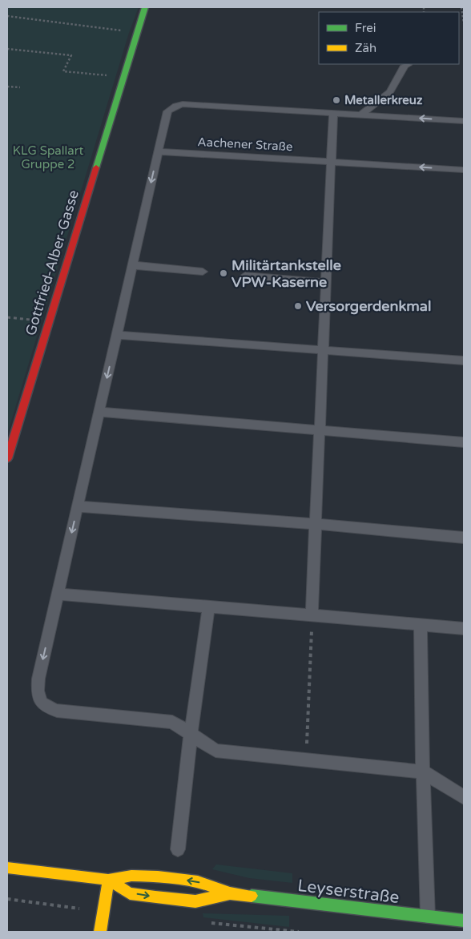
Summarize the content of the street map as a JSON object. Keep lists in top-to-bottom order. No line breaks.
{"streets":{"street":["Gottfried-Alber-Gasse","Leyserstraße"],"lane":["Aachener Straße"]},"parks":["KLG Spallart Gruppe 2"],"places":["Metallerkreuz","Militärtankstelle VPW-Kaserne","Versorgerdenkmal"],"legend":["Frei","Zäh"]}
